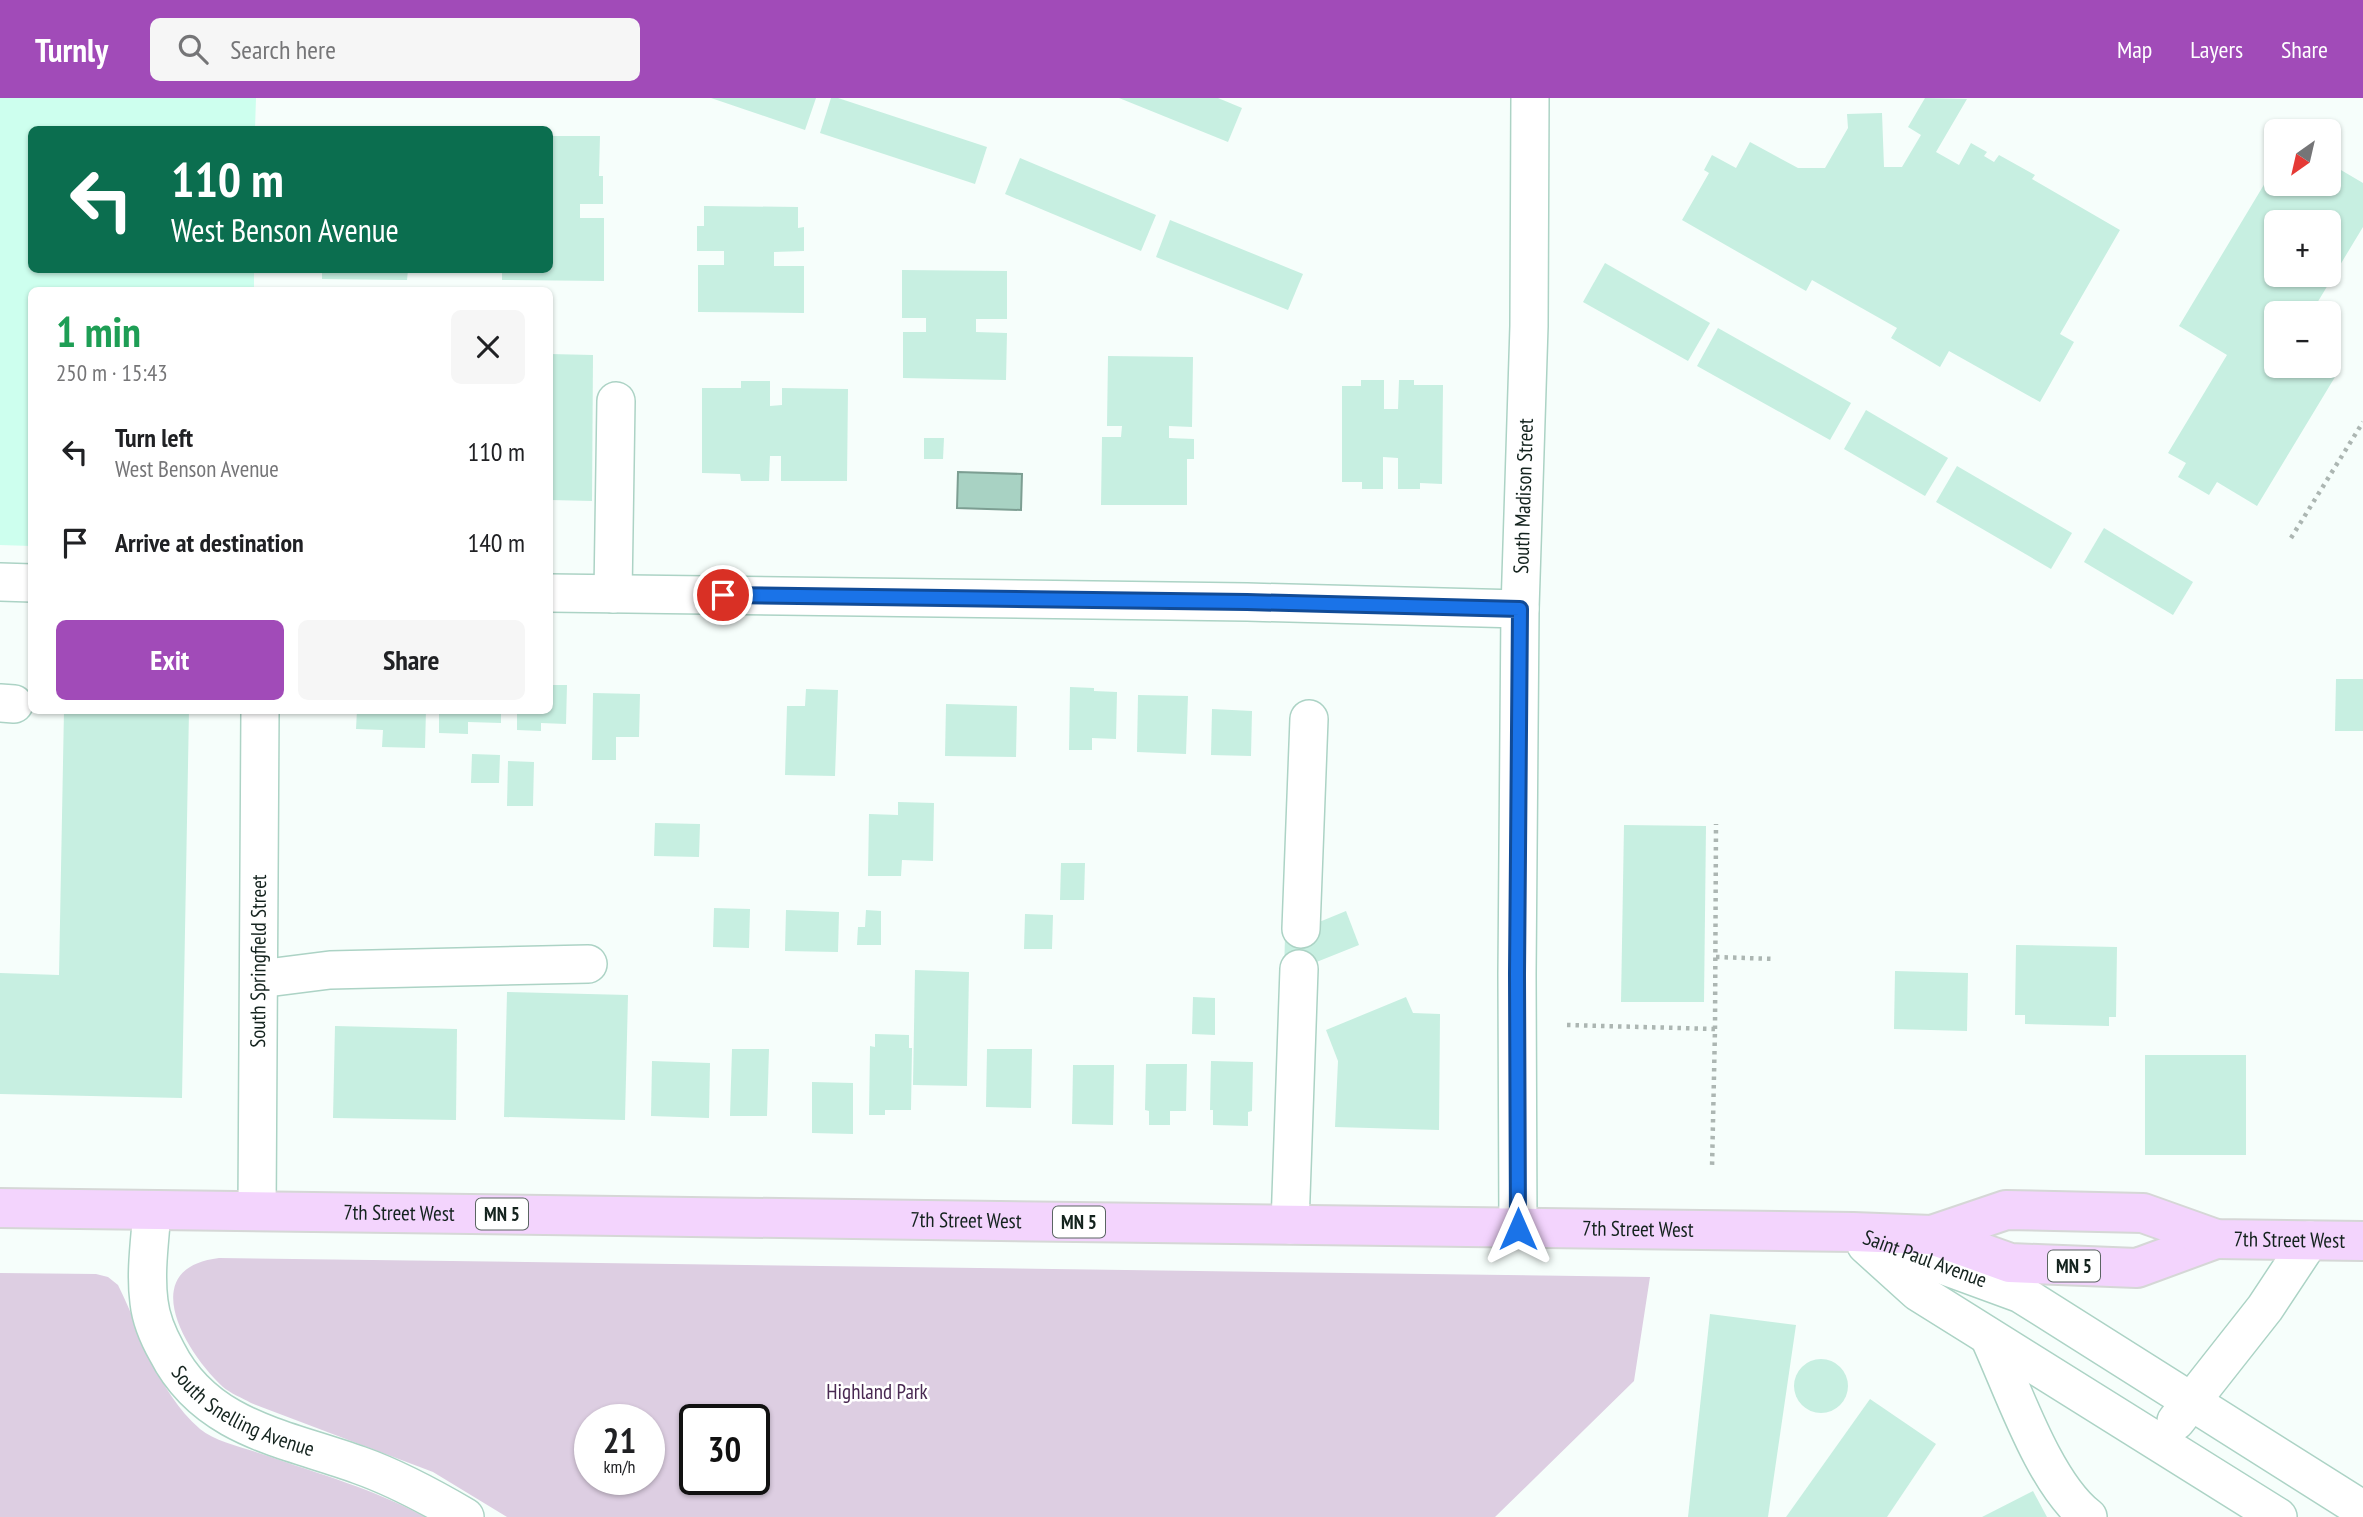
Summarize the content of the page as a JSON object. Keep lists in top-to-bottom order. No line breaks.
{"streets":{"main road":["7th Street West","MN 5"],"street":["South Madison Street","South Springfield Street","Saint Paul Avenue","South Snelling Avenue"]},"crossings":[["South Madison Street","7th Street West"],["South Springfield Street","7th Street West"],["7th Street West","Saint Paul Avenue"],["7th Street West","South Snelling Avenue"]],"parks":["Highland Park"],"north":"bottom left","page":{"header":"Turnly","search":"Search here","nav":["Map","Layers","Share"],"map_buttons":["+","−"],"turn":["110 m","West Benson Avenue"],"heading":["1 min","250 m · 15:43"],"list":[{"name":"Turn left","note":"West Benson Avenue","value":"110 m"},{"name":"Arrive at destination","value":"140 m"}],"buttons":["Exit","Share"],"speed":"21 km/h","limit":"30"}}
